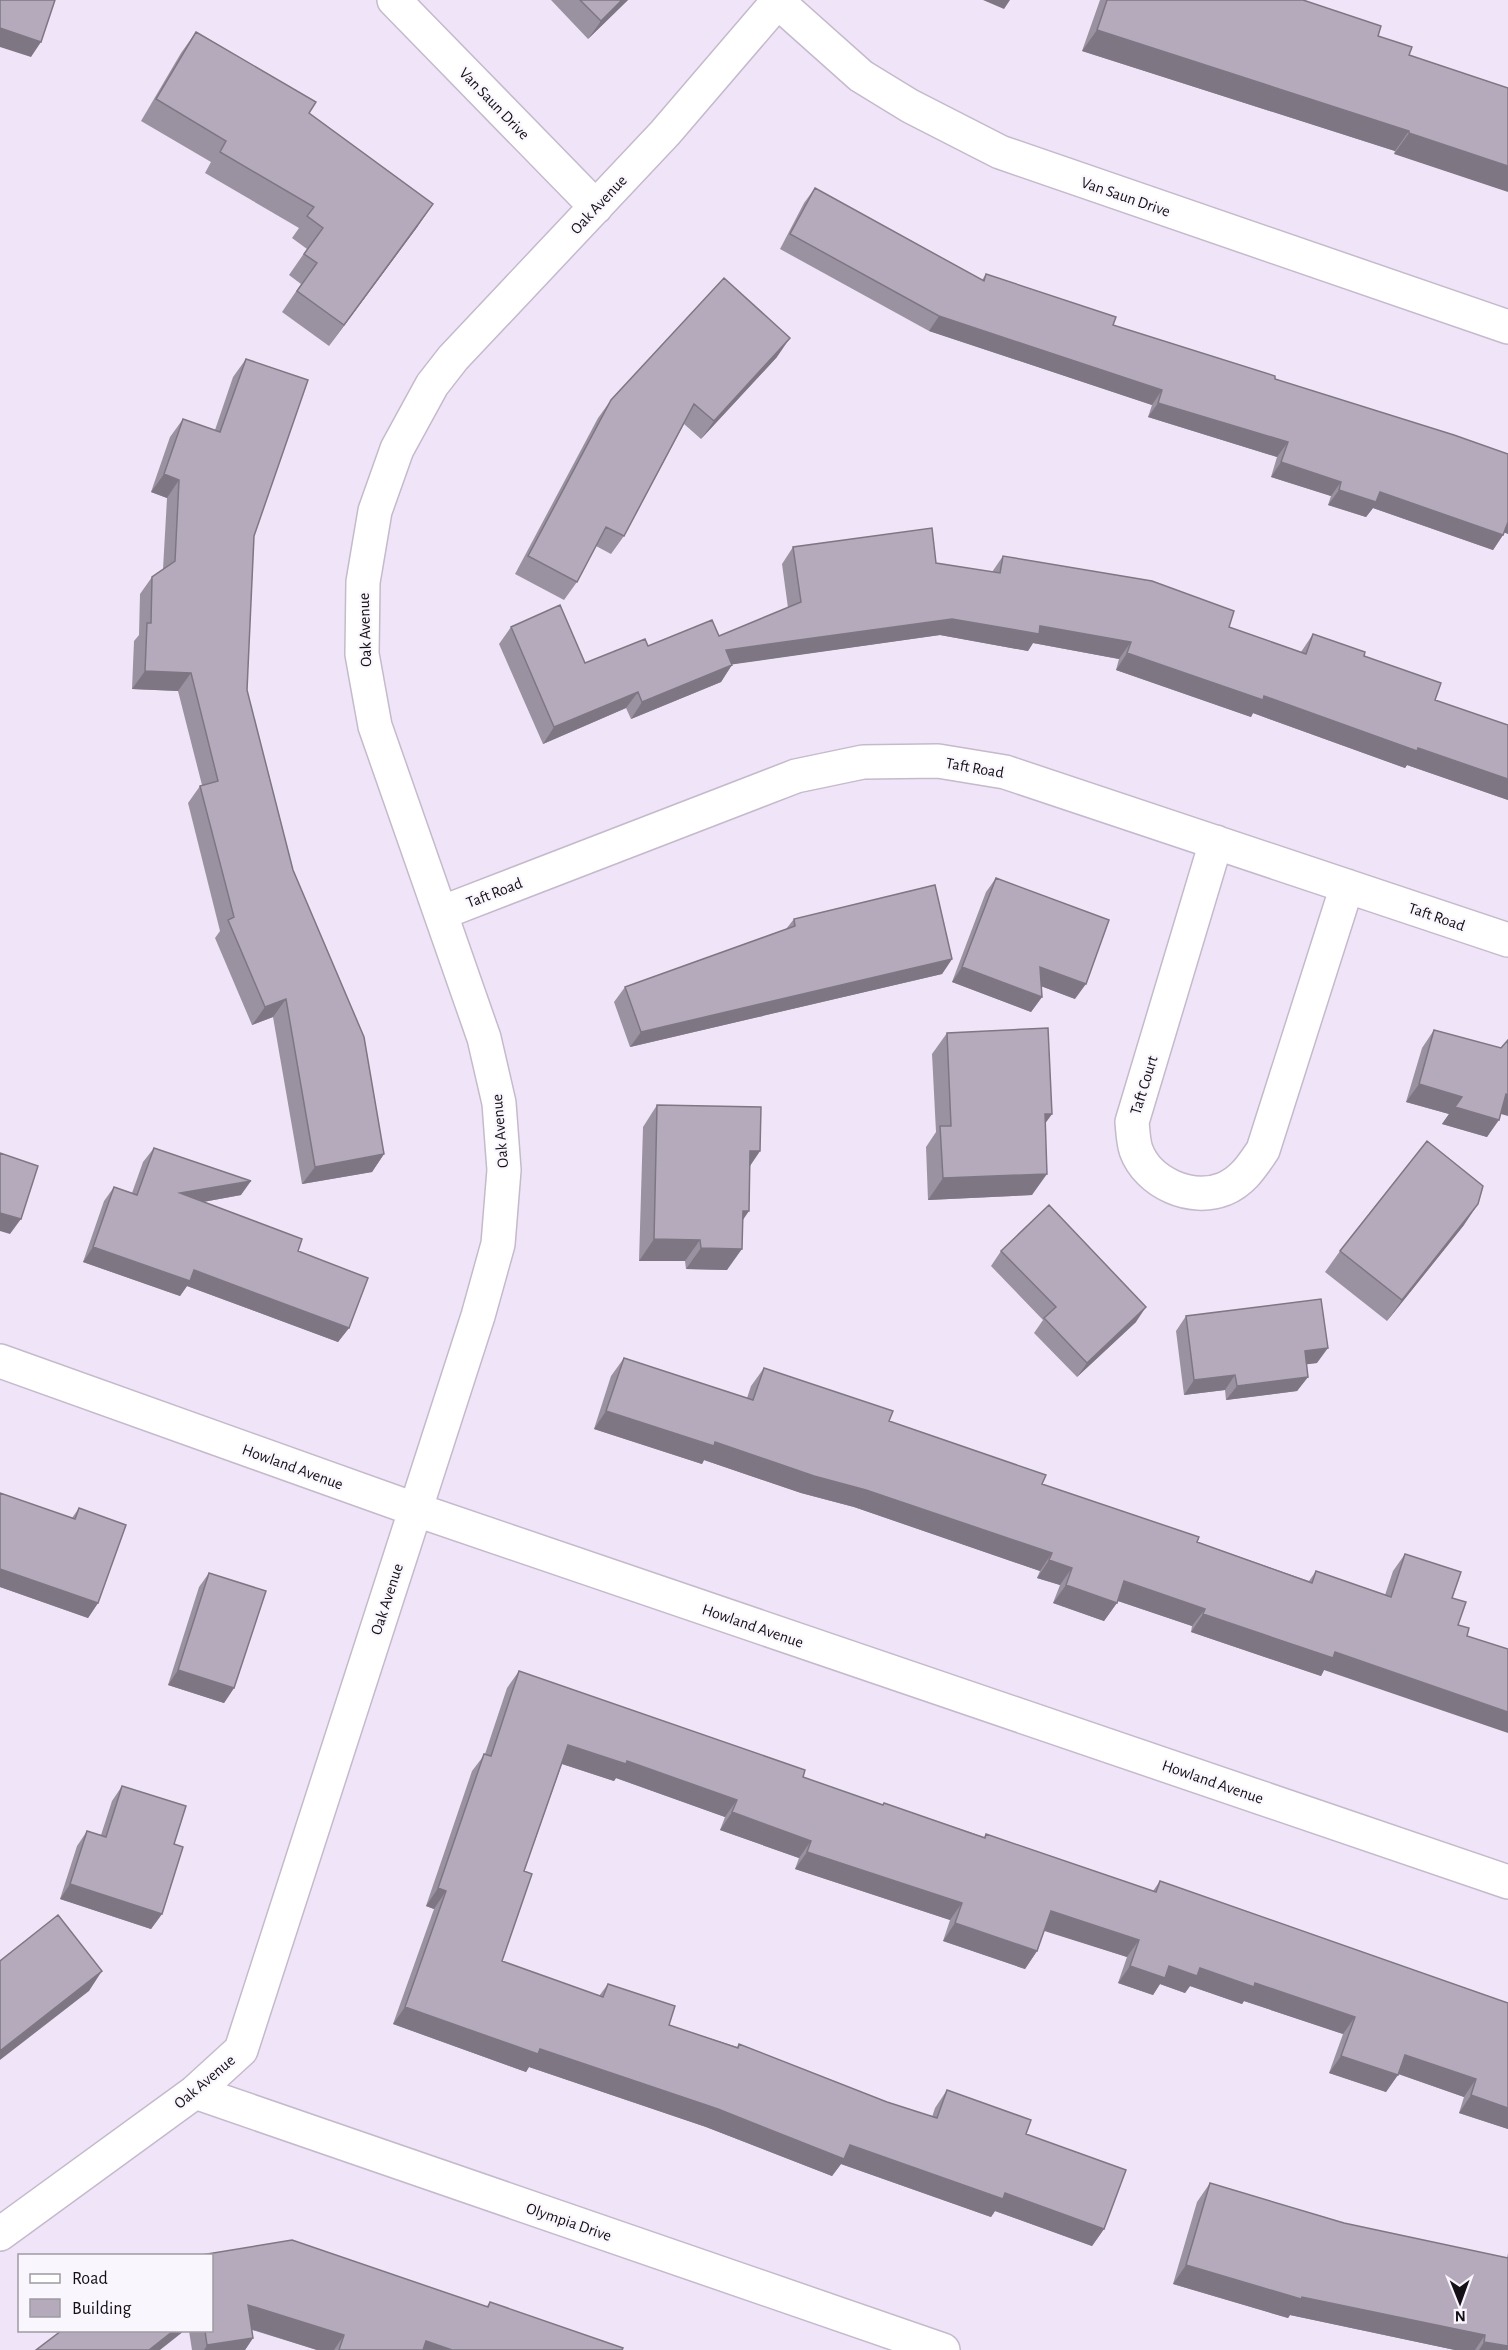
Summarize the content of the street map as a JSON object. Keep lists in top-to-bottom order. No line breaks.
{"streets":{"street":["Van Saun Drive","Oak Avenue","Taft Road","Taft Court","Howland Avenue","Olympia Drive"]},"crossings":[["Van Saun Drive","Oak Avenue"],["Oak Avenue","Taft Road"],["Oak Avenue","Howland Avenue"],["Oak Avenue","Olympia Drive"],["Taft Road","Taft Court"]],"legend":["Road","Building"],"north":"bottom"}
